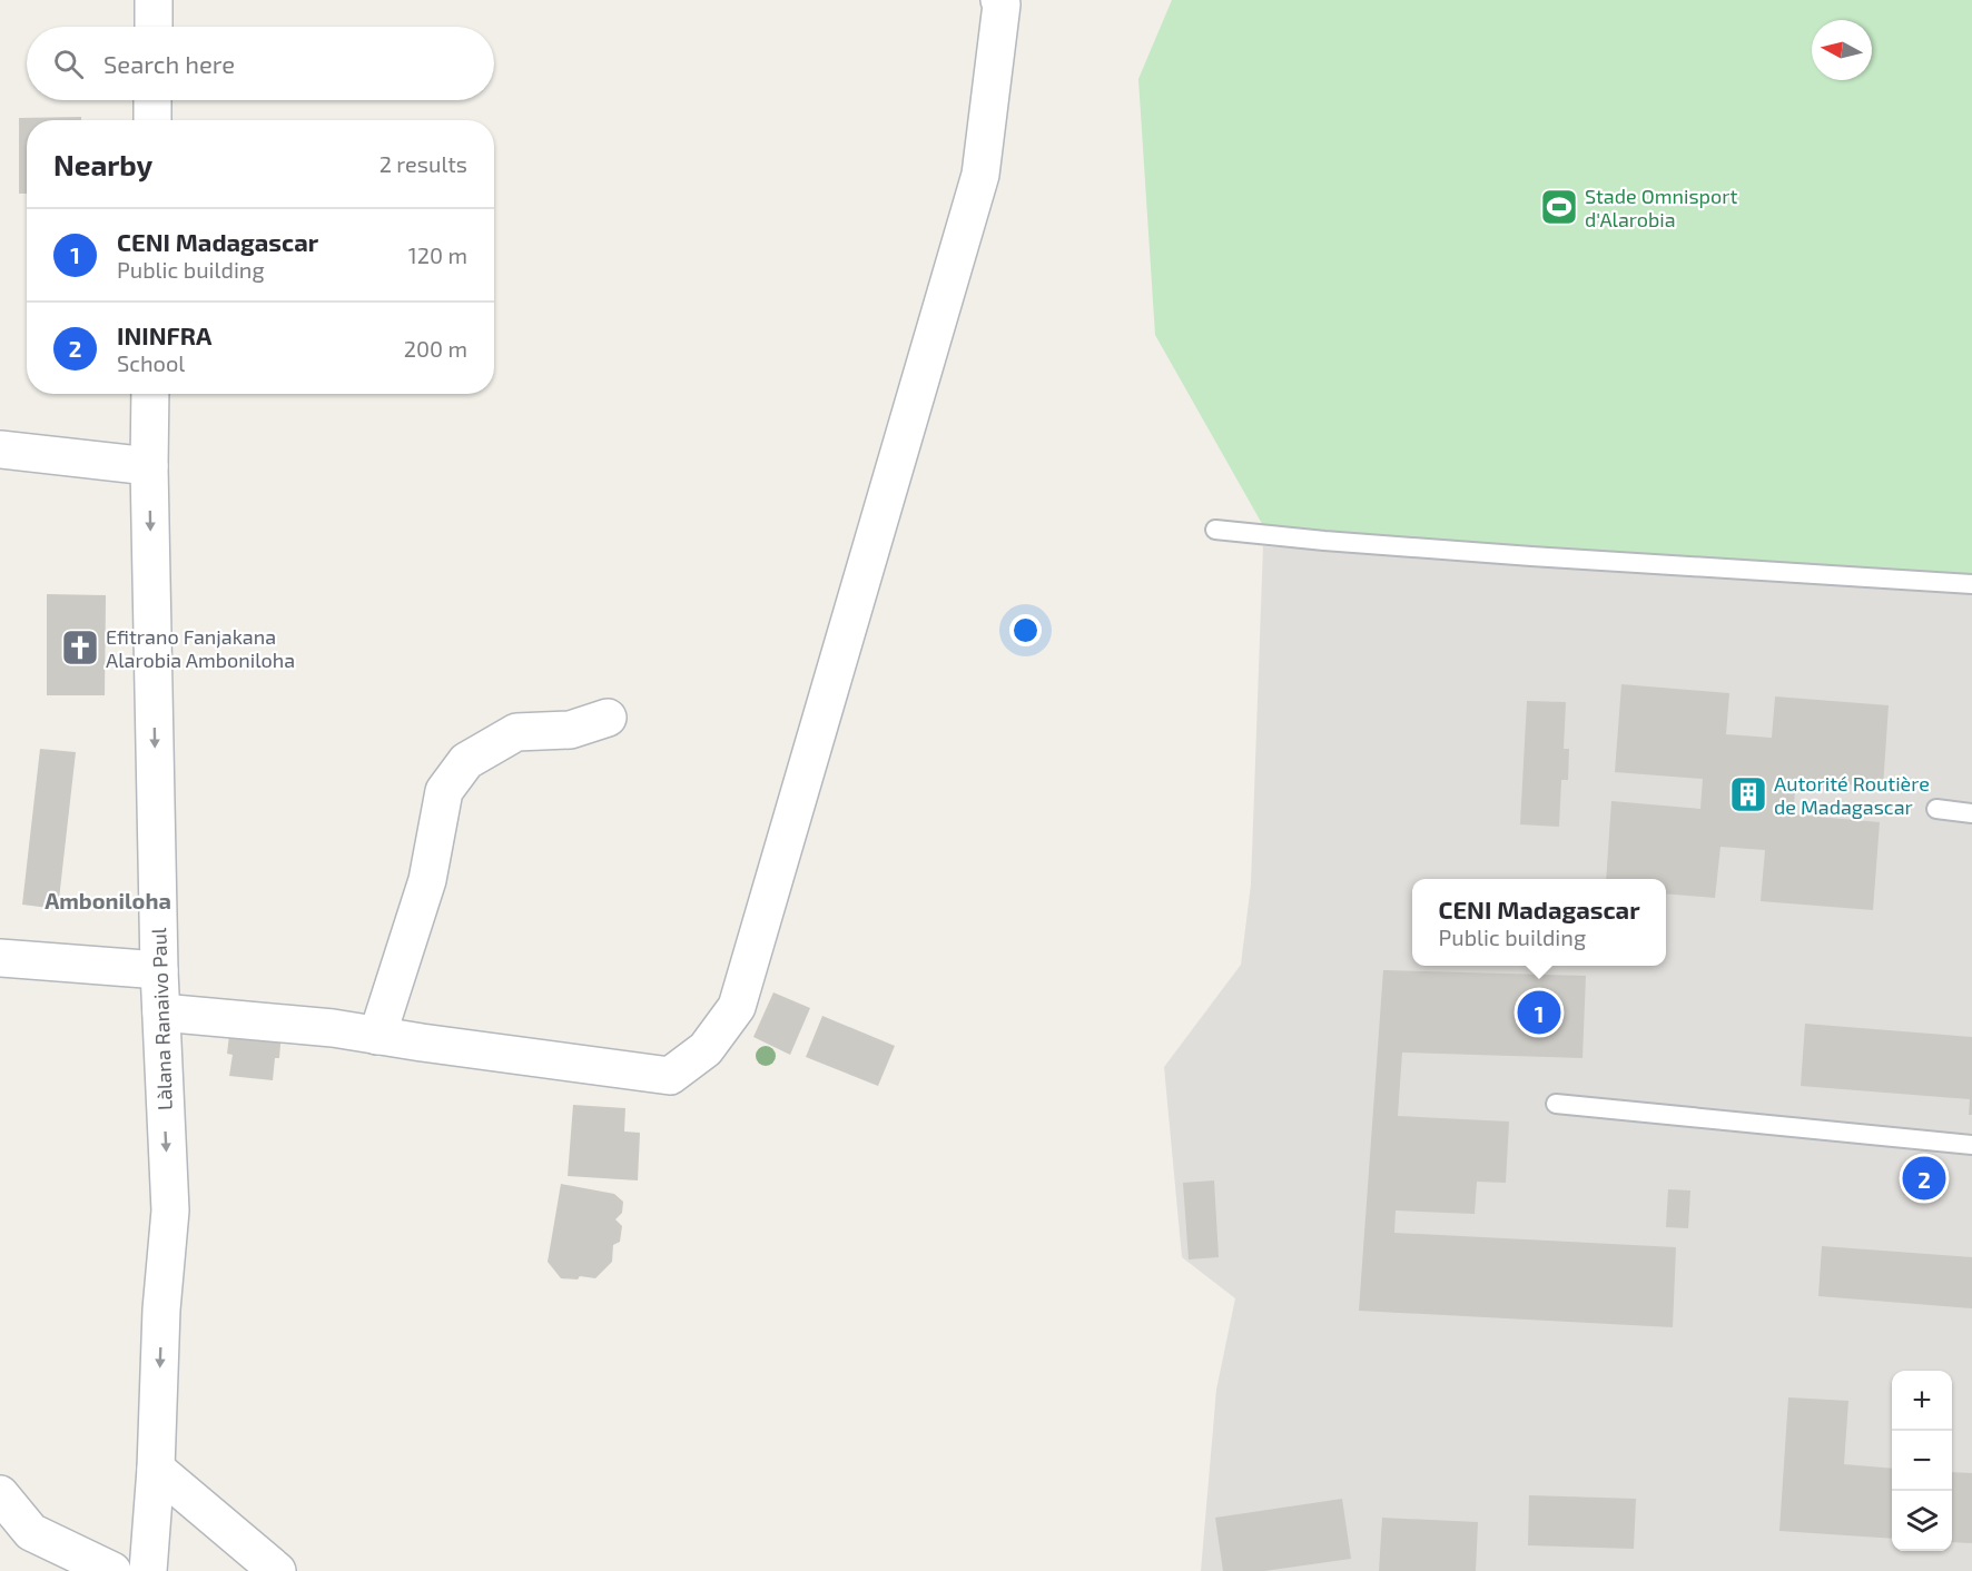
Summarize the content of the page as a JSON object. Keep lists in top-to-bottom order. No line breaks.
{"streets":{"street":["Làlana Ranaivo Paul"]},"one_way":["Làlana Ranaivo Paul"],"districts":["Amboniloha"],"places":{"sports":["Stade Omnisport d'Alarobia"],"church":["Efitrano Fanjakana Alarobia Amboniloha"],"building":["Autorité Routière de Madagascar"]},"north":"left","page":{"search":"Search here","heading":["Nearby","2 results"],"list":[{"mark":"1","name":"CENI Madagascar","note":"Public building","value":"120 m"},{"mark":"2","name":"ININFRA","note":"School","value":"200 m"}],"popup":["CENI Madagascar","Public building"],"pins":["1","2"],"map_buttons":["+","−"]}}
